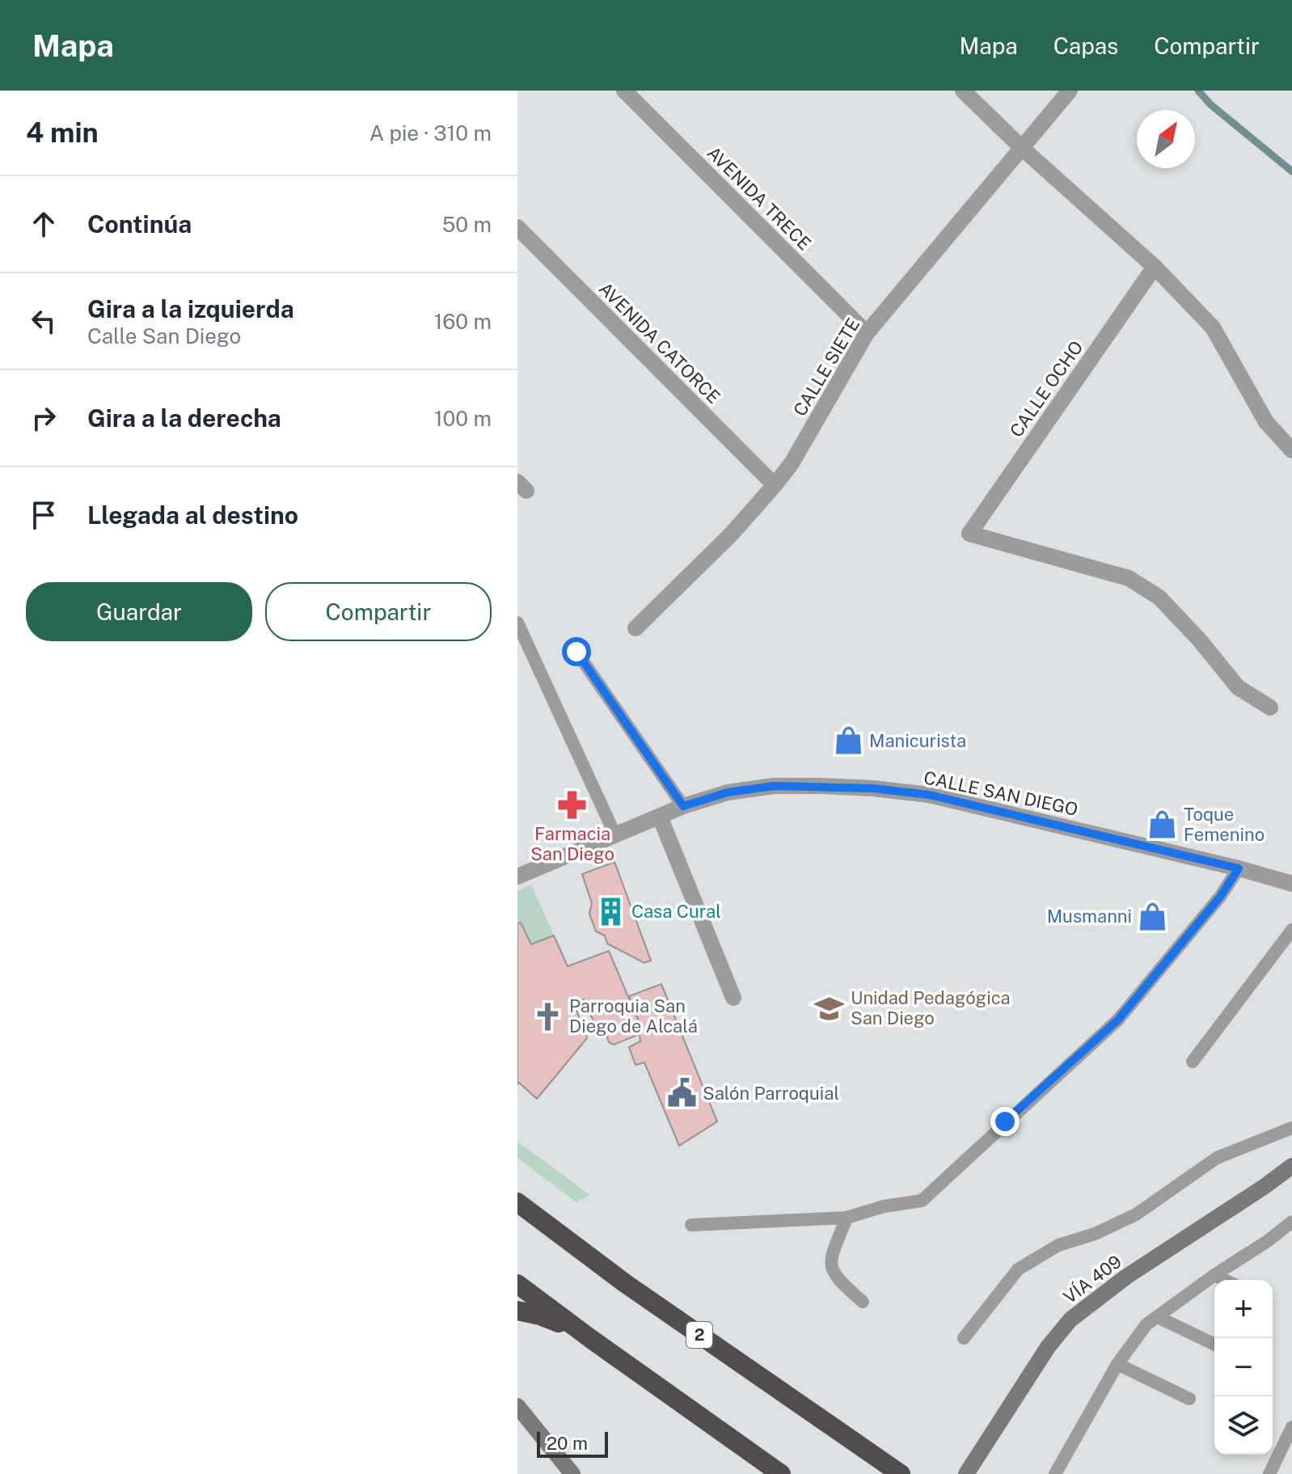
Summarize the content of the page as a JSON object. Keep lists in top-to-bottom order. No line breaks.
{"streets":{"highway":["2"],"street":["AVENIDA TRECE","AVENIDA CATORCE","CALLE SIETE","CALLE OCHO","CALLE SAN DIEGO","VÍA 409"]},"crossings":[["AVENIDA TRECE","CALLE SIETE"],["AVENIDA CATORCE","CALLE SIETE"]],"places":{"shop":["Manicurista","Toque Femenino","Musmanni"],"pharmacy":["Farmacia San Diego"],"building":["Casa Cural"],"school or university":["Unidad Pedagógica San Diego"],"church":["Parroquia San Diego de Alcalá"],"public building":["Salón Parroquial"]},"scale_bar":"20 m","north":"top right","page":{"header":"Mapa","nav":["Mapa","Capas","Compartir"],"heading":["4 min","A pie · 310 m"],"list":[["Continúa","50 m"],["Gira a la izquierda","Calle San Diego","160 m"],["Gira a la derecha","100 m"],"Llegada al destino"],"buttons":["Guardar","Compartir"],"map_buttons":["+","−"],"scale":"20 m"}}
